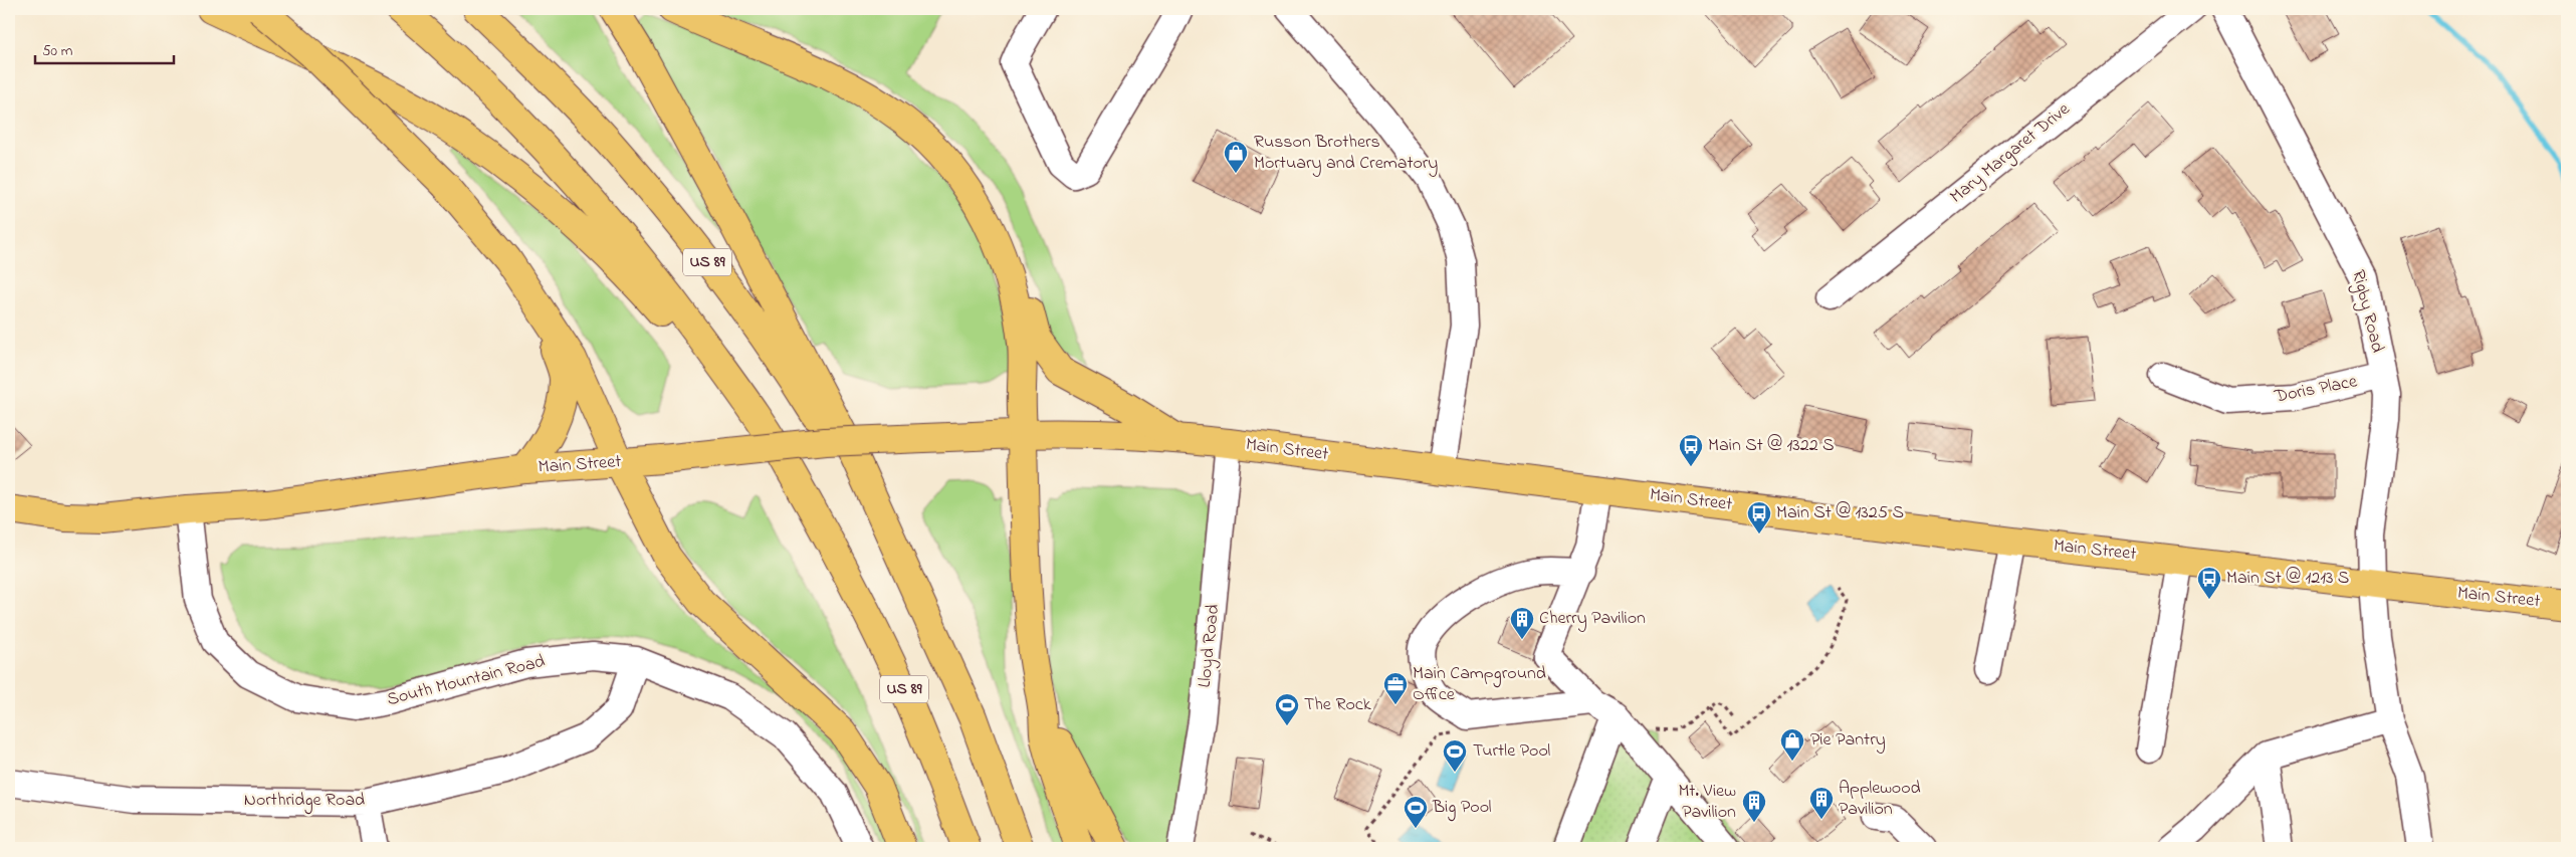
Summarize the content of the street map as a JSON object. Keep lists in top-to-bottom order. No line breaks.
{"streets":{"main road":["US 89","Main Street"],"street":["Mary Margaret Drive","Rigby Road","Doris Place","Lloyd Road","South Mountain Road","Northridge Road"]},"crossings":[["Rigby Road","Doris Place"],["Rigby Road","Main Street"],["Main Street","Lloyd Road"],["Main Street","South Mountain Road"],["South Mountain Road","Northridge Road"]],"places":{"shop":["Russon Brothers Mortuary and Crematory","Pie Pantry"],"bus stop":["Main St @ 1322 S","Main St @ 1325 S","Main St @ 1213 S"],"building":["Cherry Pavilion","Applewood Pavilion","Mt. View Pavilion"],"office":["Main Campground Office"],"sports":["The Rock","Turtle Pool","Big Pool"]},"scale_bar":"50 m"}
